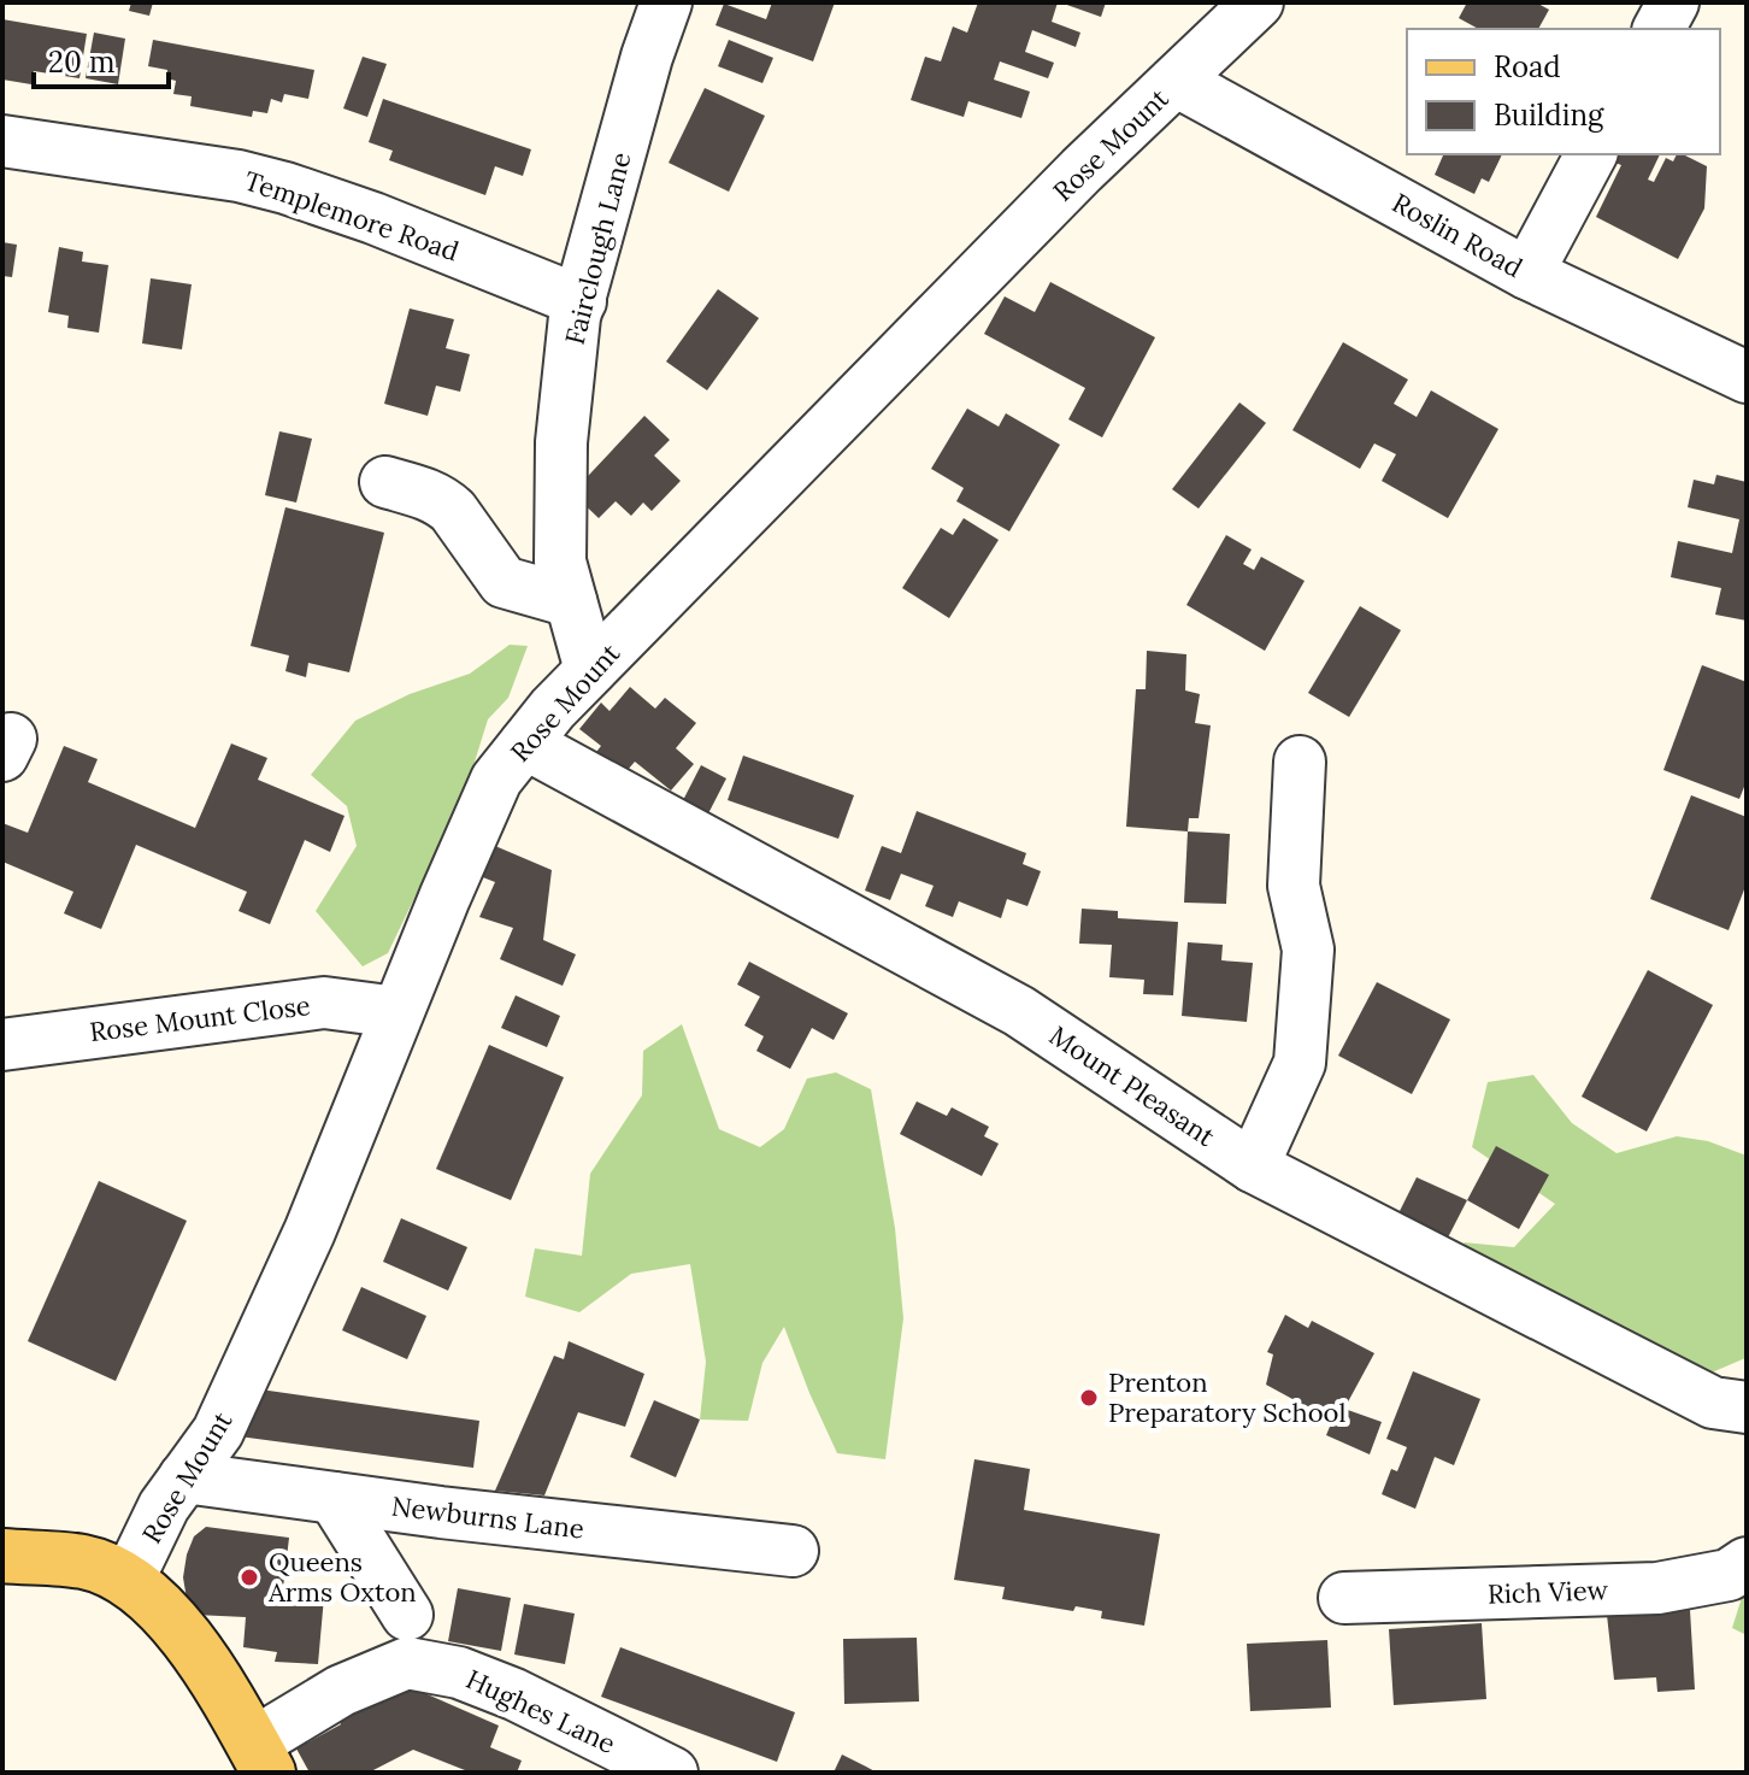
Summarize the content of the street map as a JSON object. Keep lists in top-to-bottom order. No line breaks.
{"streets":{"street":["Rose Mount","Templemore Road","Roslin Road","Fairclough Lane","Rose Mount Close","Mount Pleasant","Newburns Lane","Rich View","Hughes Lane"]},"crossings":[["Rose Mount","Roslin Road"],["Rose Mount","Fairclough Lane"],["Rose Mount","Rose Mount Close"],["Rose Mount","Mount Pleasant"],["Rose Mount","Newburns Lane"],["Templemore Road","Fairclough Lane"]],"places":["Prenton Preparatory School","Queens Arms Oxton"],"legend":["Road","Building"],"scale_bar":"20 m"}
